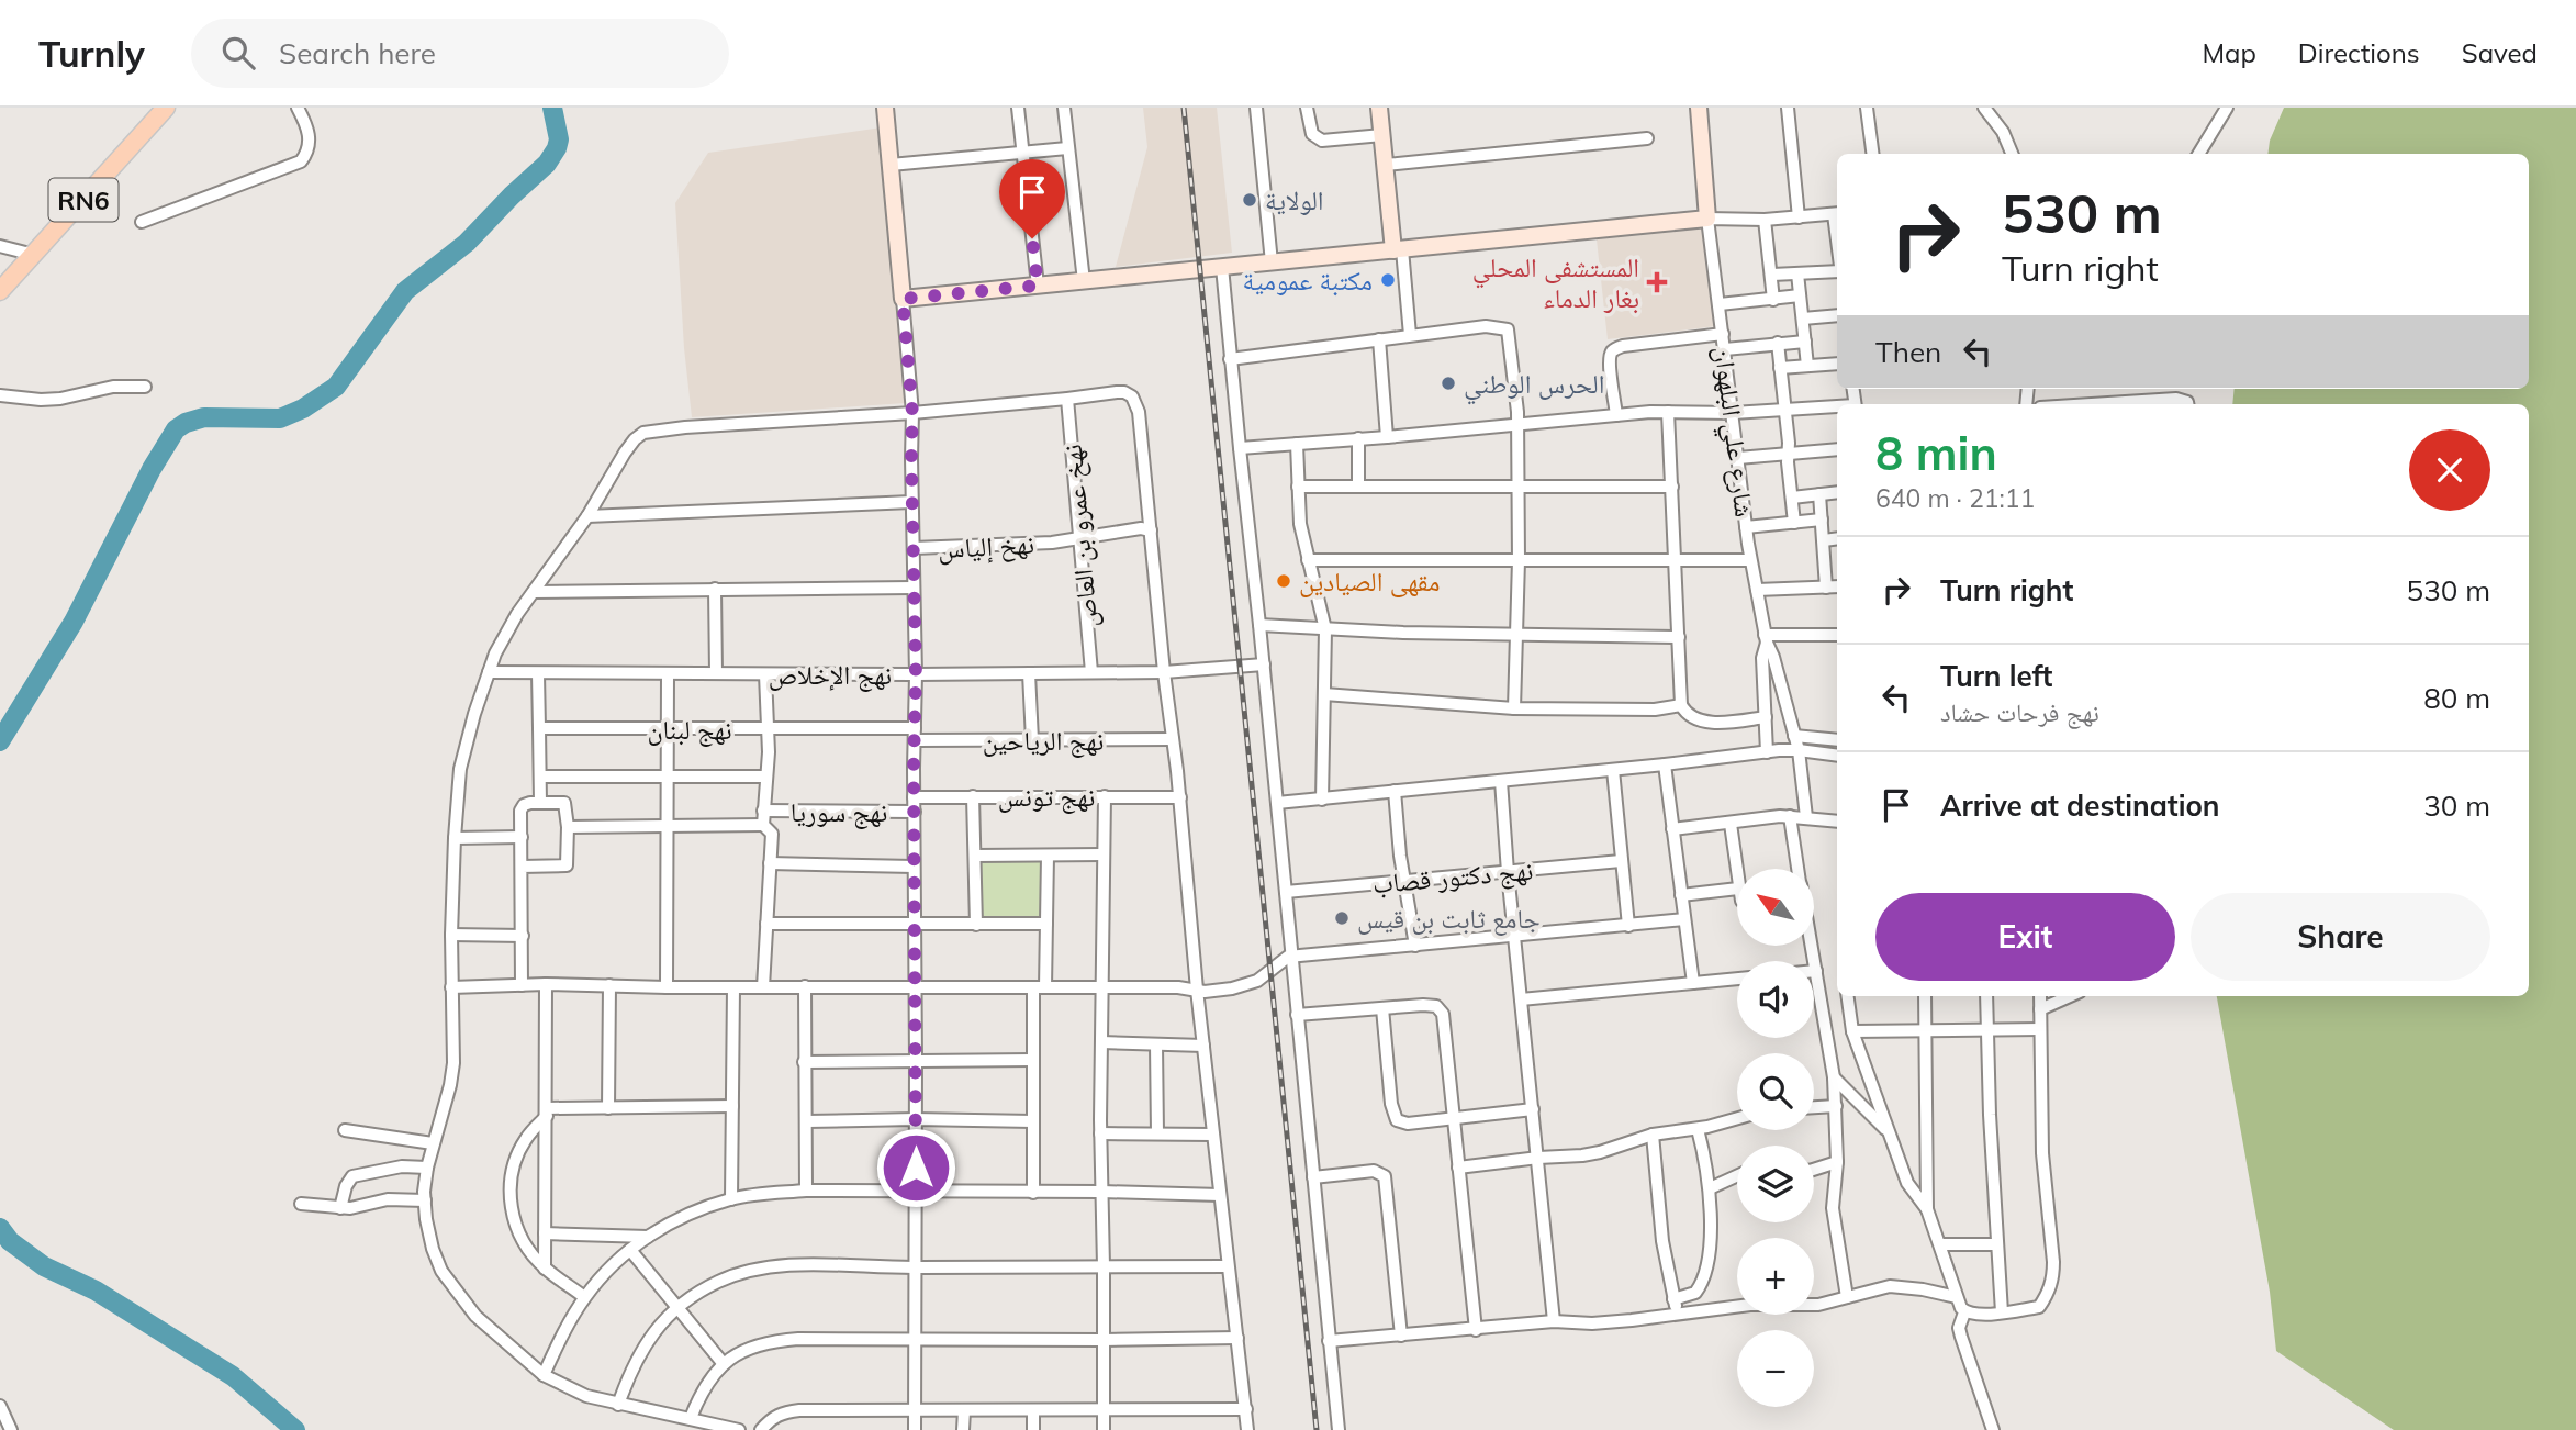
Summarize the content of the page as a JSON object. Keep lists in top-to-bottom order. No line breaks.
{"streets":{"main road":["RN6"],"street":["شارع علي البلهوان","نهخ عمرو بن العاص","نهخ إلياس","نهج الإخلاص","نهج لبنان","نهج الرياحين","نهج تونس","نهج سوريا","نهج دكتور قصاب"]},"crossings":[["نهخ عمرو بن العاص","نهخ إلياس"],["نهخ عمرو بن العاص","نهج الإخلاص"],["نهج لبنان","نهج الرياحين"]],"places":{"other":["الولاية","مكتبة عمومية","الحرس الوطني","مقهى الصيادين","جامع ثابت بن قیس"],"health":["المستشفى المحلي بغار الدماء"]},"north":"top left","page":{"header":"Turnly","search":"Search here","nav":["Map","Directions","Saved"],"turn":["530 m","Turn right"],"then":"Then","heading":["8 min","640 m · 21:11"],"list":[{"name":"Turn right","value":"530 m"},{"name":"Turn left","note":"نهج فرحات حشاد","value":"80 m"},{"name":"Arrive at destination","value":"30 m"}],"map_buttons":["+","−"],"buttons":["Exit","Share"]}}
